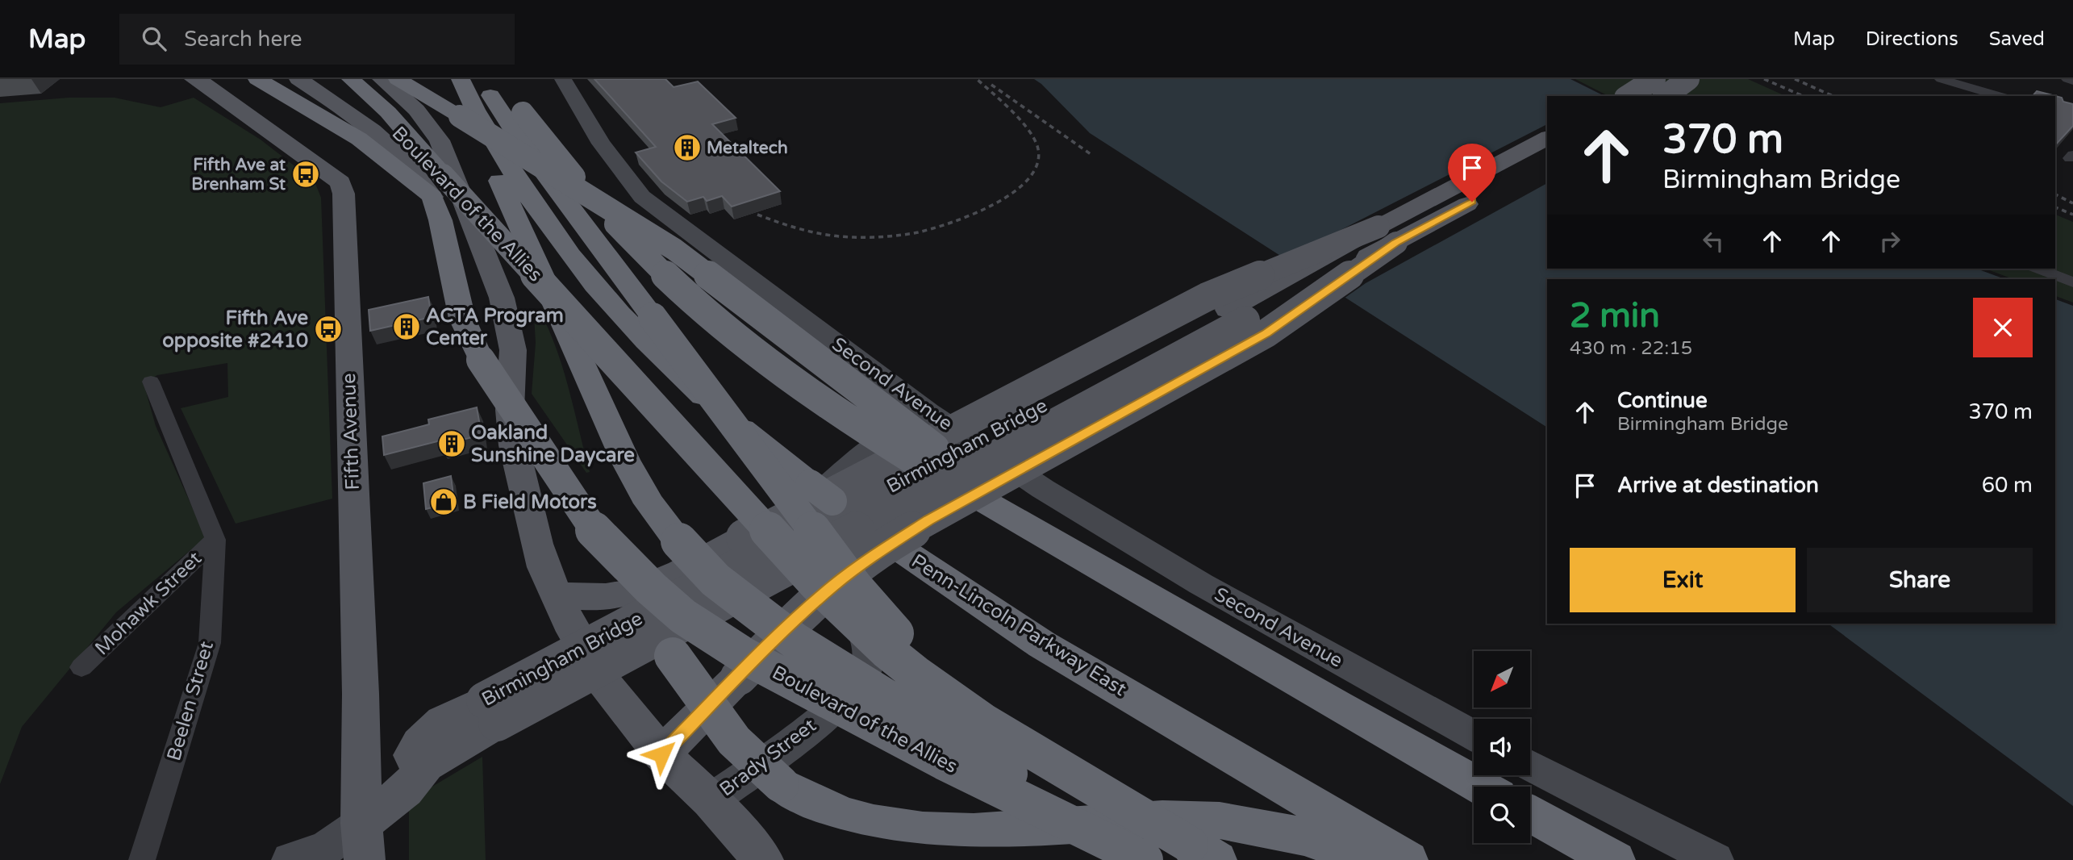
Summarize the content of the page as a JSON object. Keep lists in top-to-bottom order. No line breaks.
{"streets":{"highway":["Boulevard of the Allies","Penn-Lincoln Parkway East"],"main road":["Second Avenue","Fifth Avenue","Birmingham Bridge","Brady Street"],"street":["Mohawk Street","Beelen Street"]},"crossings":[["Second Avenue","Brady Street"],["Fifth Avenue","Birmingham Bridge"],["Mohawk Street","Beelen Street"]],"places":{"building":["Metaltech","ACTA Program Center","Oakland Sunshine Daycare"],"bus stop":["Fifth Ave at Brenham St","Fifth Ave opposite #2410"],"shop":["B Field Motors"]},"north":"bottom left","page":{"header":"Map","search":"Search here","nav":["Map","Directions","Saved"],"turn":["370 m","Birmingham Bridge"],"heading":["2 min","430 m · 22:15"],"list":[{"name":"Continue","note":"Birmingham Bridge","value":"370 m"},{"name":"Arrive at destination","value":"60 m"}],"buttons":["Exit","Share"]}}
